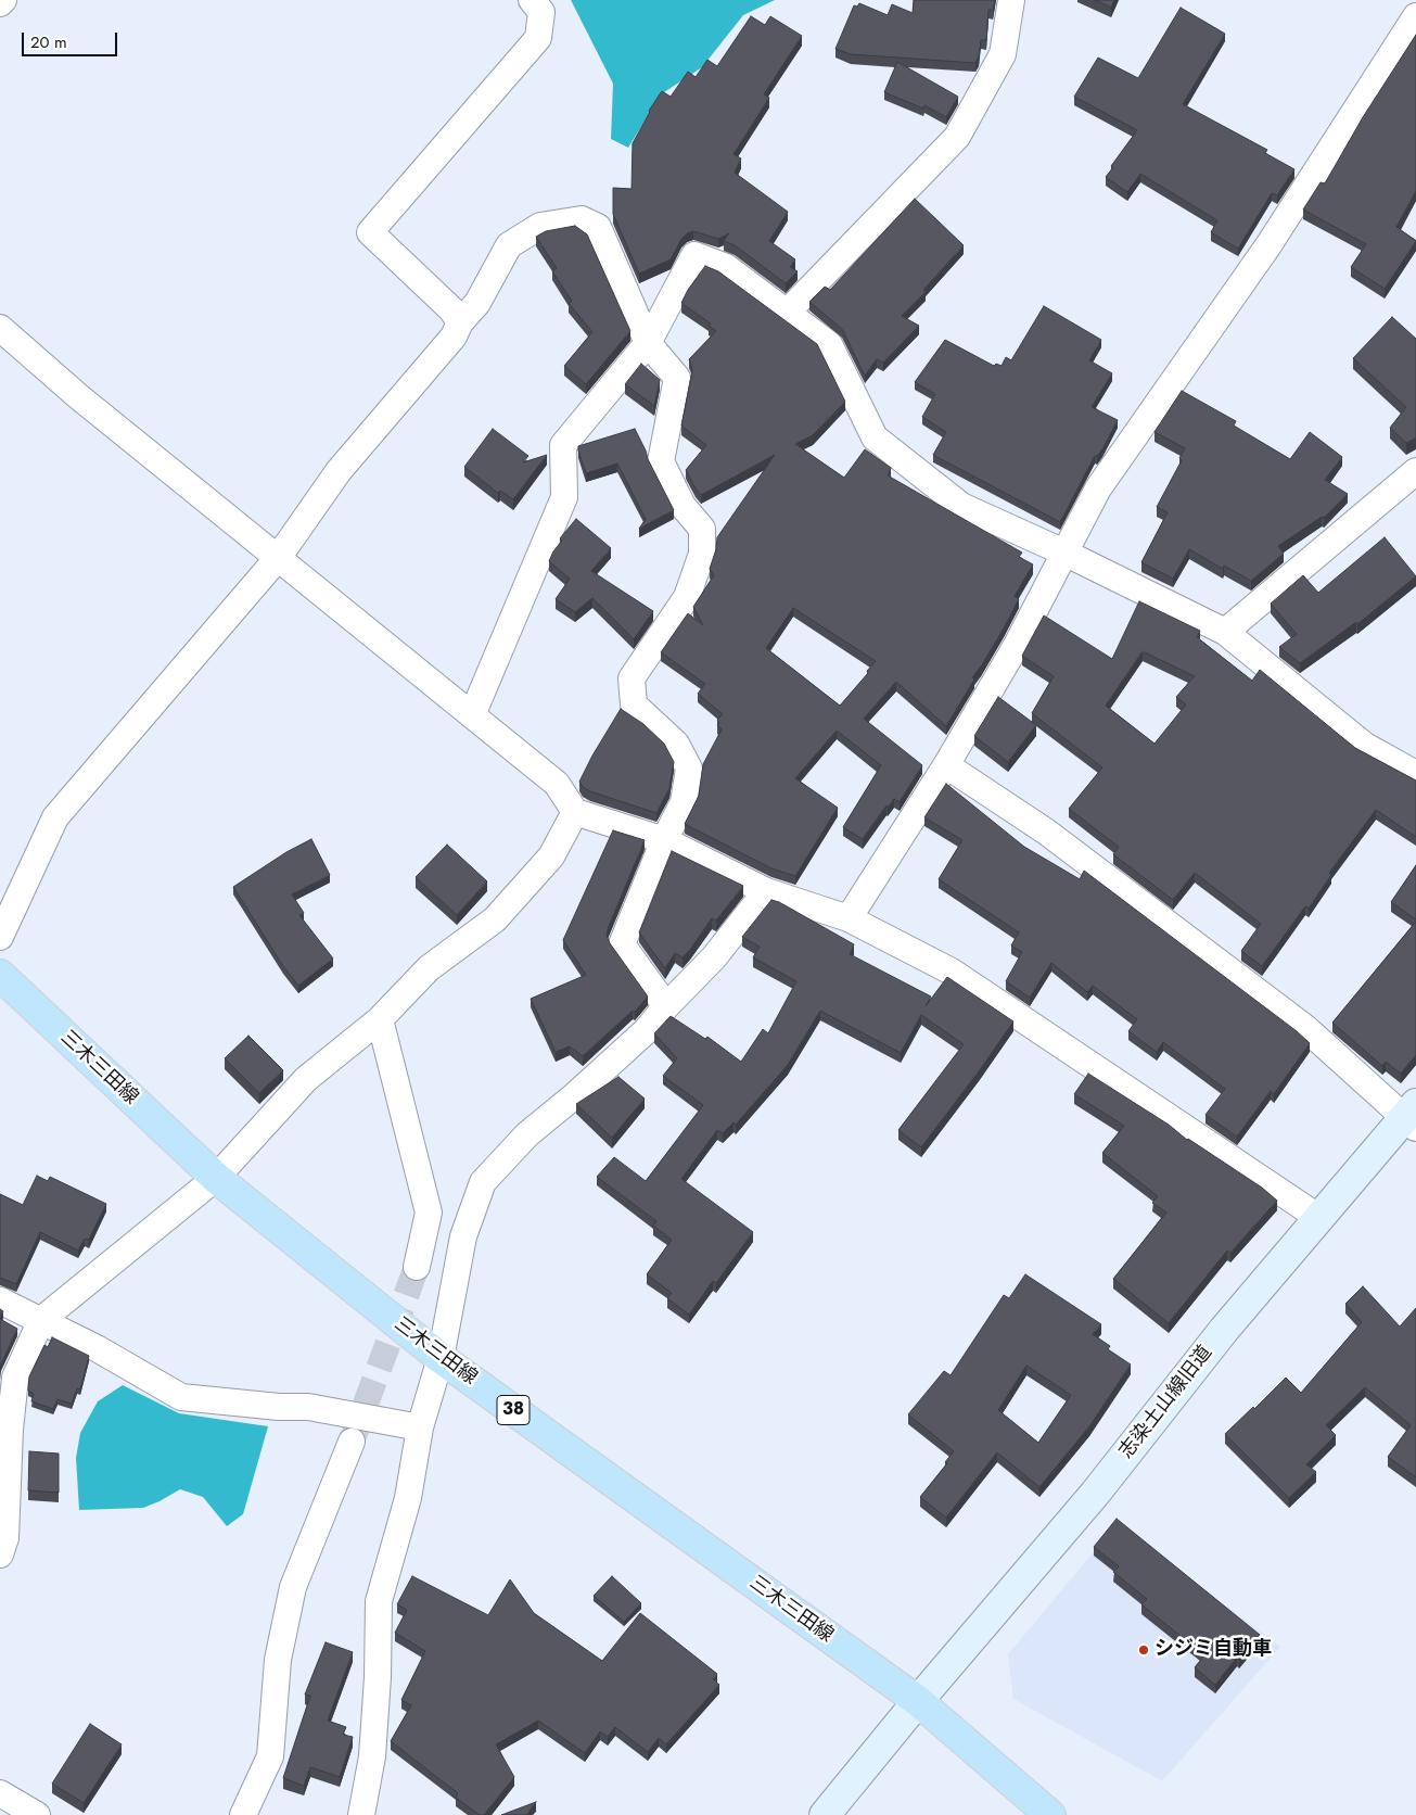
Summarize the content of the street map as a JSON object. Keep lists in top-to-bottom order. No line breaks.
{"streets":{"main road":["三木三田線","38"],"street":["志染土山線旧道"]},"crossings":[["三木三田線","志染土山線旧道"]],"places":["シジミ自動車"],"scale_bar":"20 m"}
